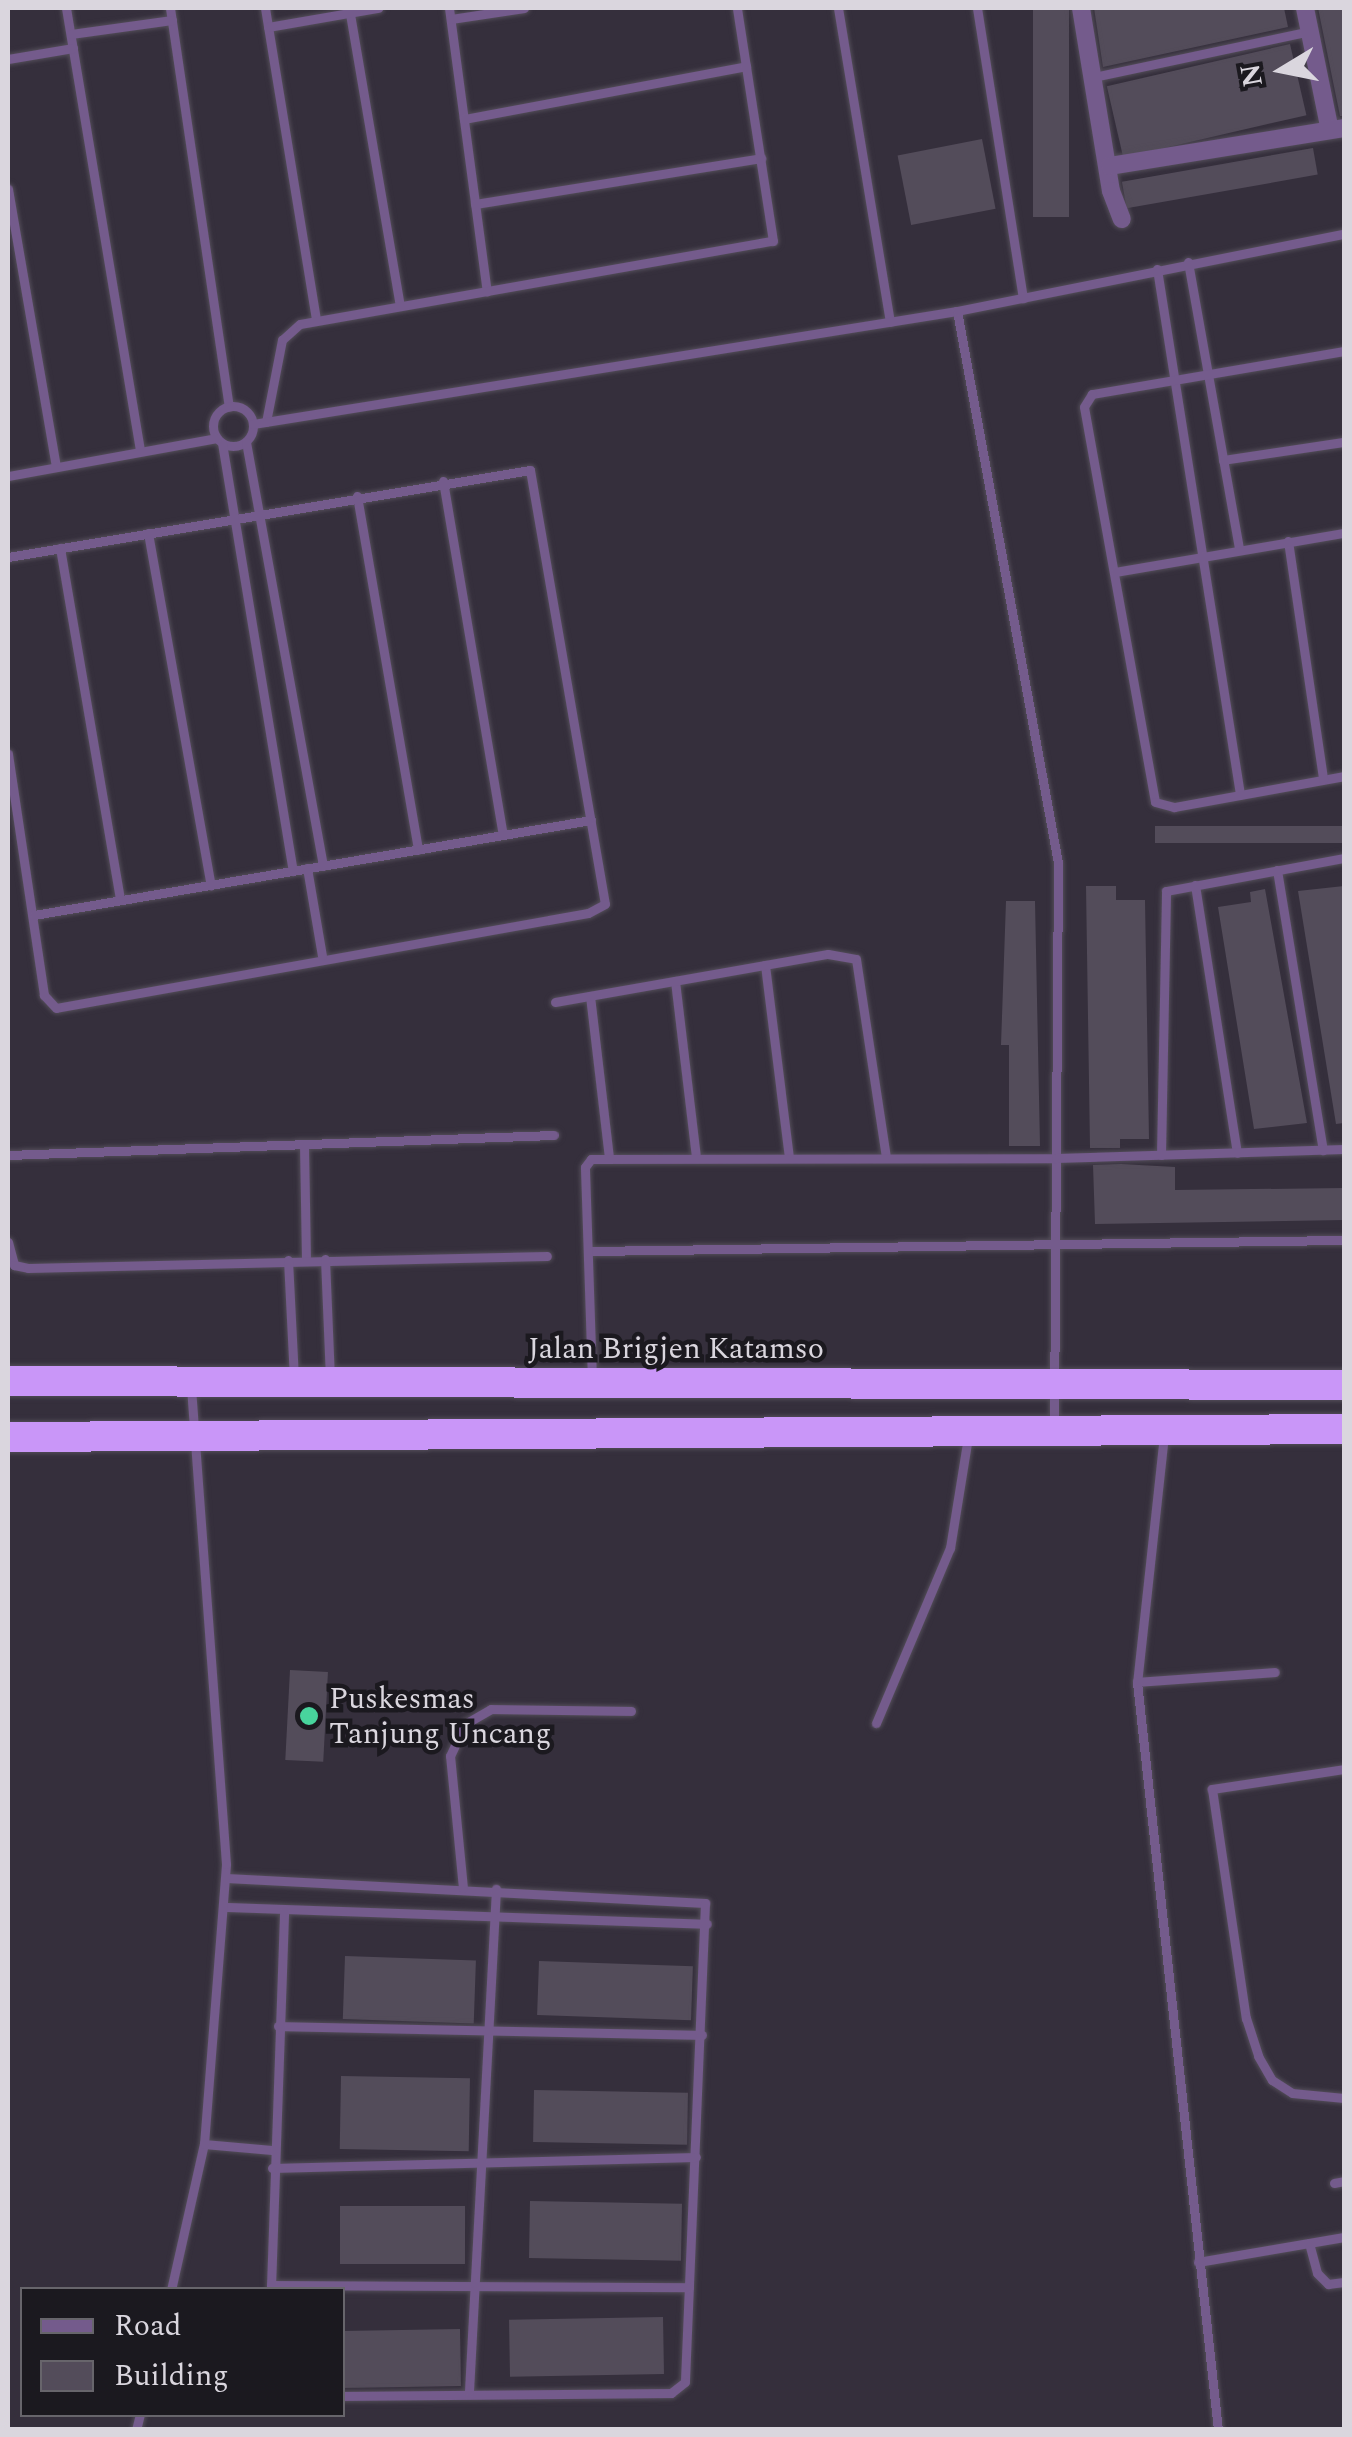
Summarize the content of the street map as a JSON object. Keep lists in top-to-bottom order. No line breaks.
{"streets":{"highway":["Jalan Brigjen Katamso"]},"places":["Puskesmas Tanjung Uncang"],"legend":["Road","Building"],"north":"left"}
